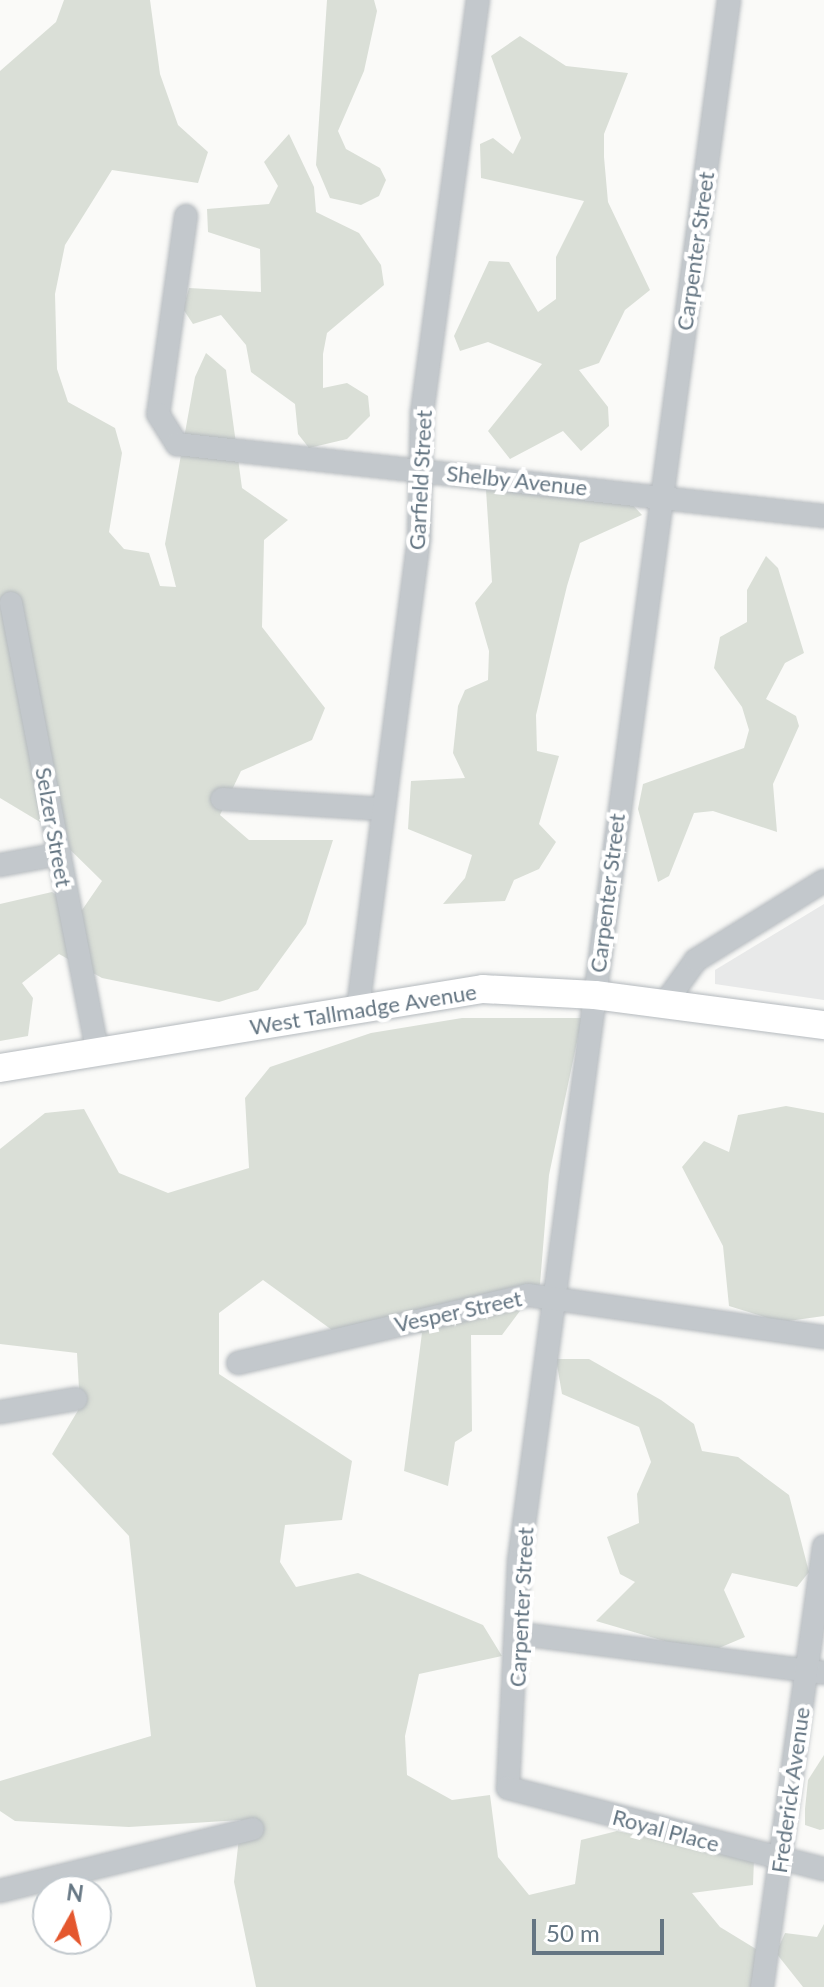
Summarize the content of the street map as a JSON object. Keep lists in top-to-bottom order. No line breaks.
{"streets":{"main road":["West Tallmadge Avenue"],"street":["Carpenter Street","Garfield Street","Shelby Avenue","Selzer Street","Vesper Street","Frederick Avenue","Royal Place"]},"crossings":[["Carpenter Street","Shelby Avenue"],["Carpenter Street","West Tallmadge Avenue"],["Carpenter Street","Vesper Street"],["Carpenter Street","Royal Place"],["Garfield Street","Shelby Avenue"],["Garfield Street","West Tallmadge Avenue"],["Selzer Street","West Tallmadge Avenue"],["Frederick Avenue","Royal Place"]],"scale_bar":"50 m","north":"top"}
